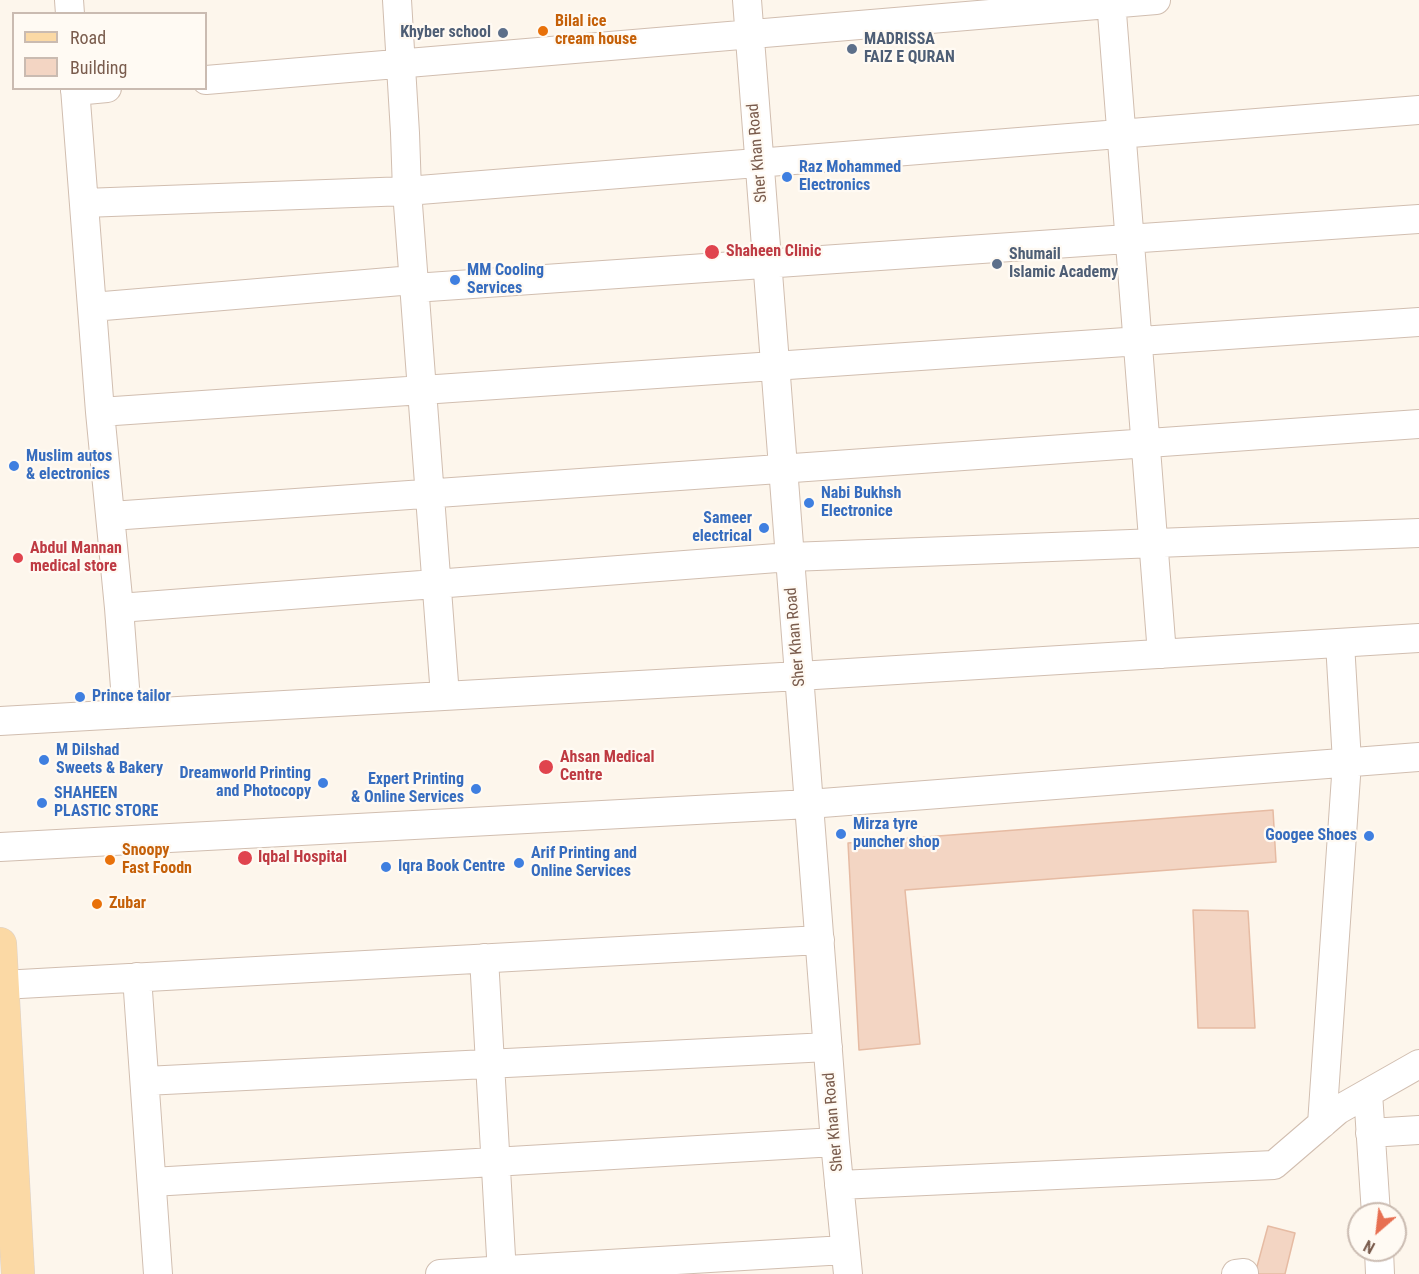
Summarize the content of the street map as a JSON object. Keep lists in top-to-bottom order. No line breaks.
{"streets":{"street":["Sher Khan Road"]},"places":["Bilal ice cream house","Khyber school","MADRISSA FAIZ E QURAN","Raz Mohammed Electronics","Shaheen Clinic","Shumail Islamic Academy","MM Cooling Services","Muslim autos & electronics","Nabi Bukhsh Electronice","Sameer electrical","Abdul Mannan medical store","Prince tailor","M Dilshad Sweets & Bakery","Ahsan Medical Centre","Dreamworld Printing and Photocopy","Expert Printing & Online Services","SHAHEEN PLASTIC STORE","Mirza tyre puncher shop","Googee Shoes","Iqbal Hospital","Snoopy Fast Foodn","Arif Printing and Online Services","Iqra Book Centre","Zubar"],"legend":["Road","Building"],"north":"bottom left"}
